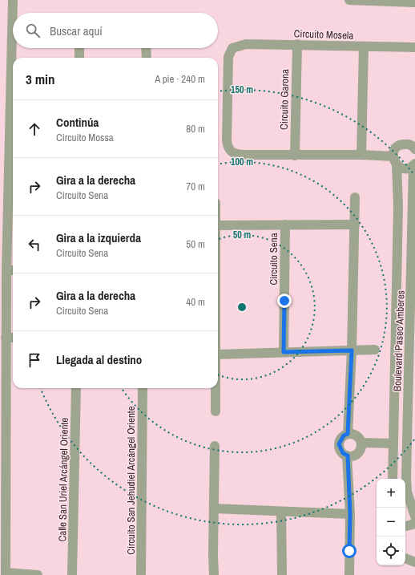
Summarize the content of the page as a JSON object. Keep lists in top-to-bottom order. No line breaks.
{"streets":{"street":["Circuito Mosela","Circuito Garona","Circuito Sena","Boulevard Paseo Amberes","Calle San Uriel Arcángel Oriente","Circuito San Jehudiel Arcángel Oriente"]},"crossings":[["Circuito Mosela","Circuito Garona"]],"page":{"search":"Buscar aquí","heading":["3 min","A pie · 240 m"],"list":[["Continúa","Circuito Mossa","80 m"],["Gira a la derecha","Circuito Sena","70 m"],["Gira a la izquierda","Circuito Sena","50 m"],["Gira a la derecha","Circuito Sena","40 m"],"Llegada al destino"],"map_buttons":["+","−"]},"rings":["150 m","100 m","50 m"]}
